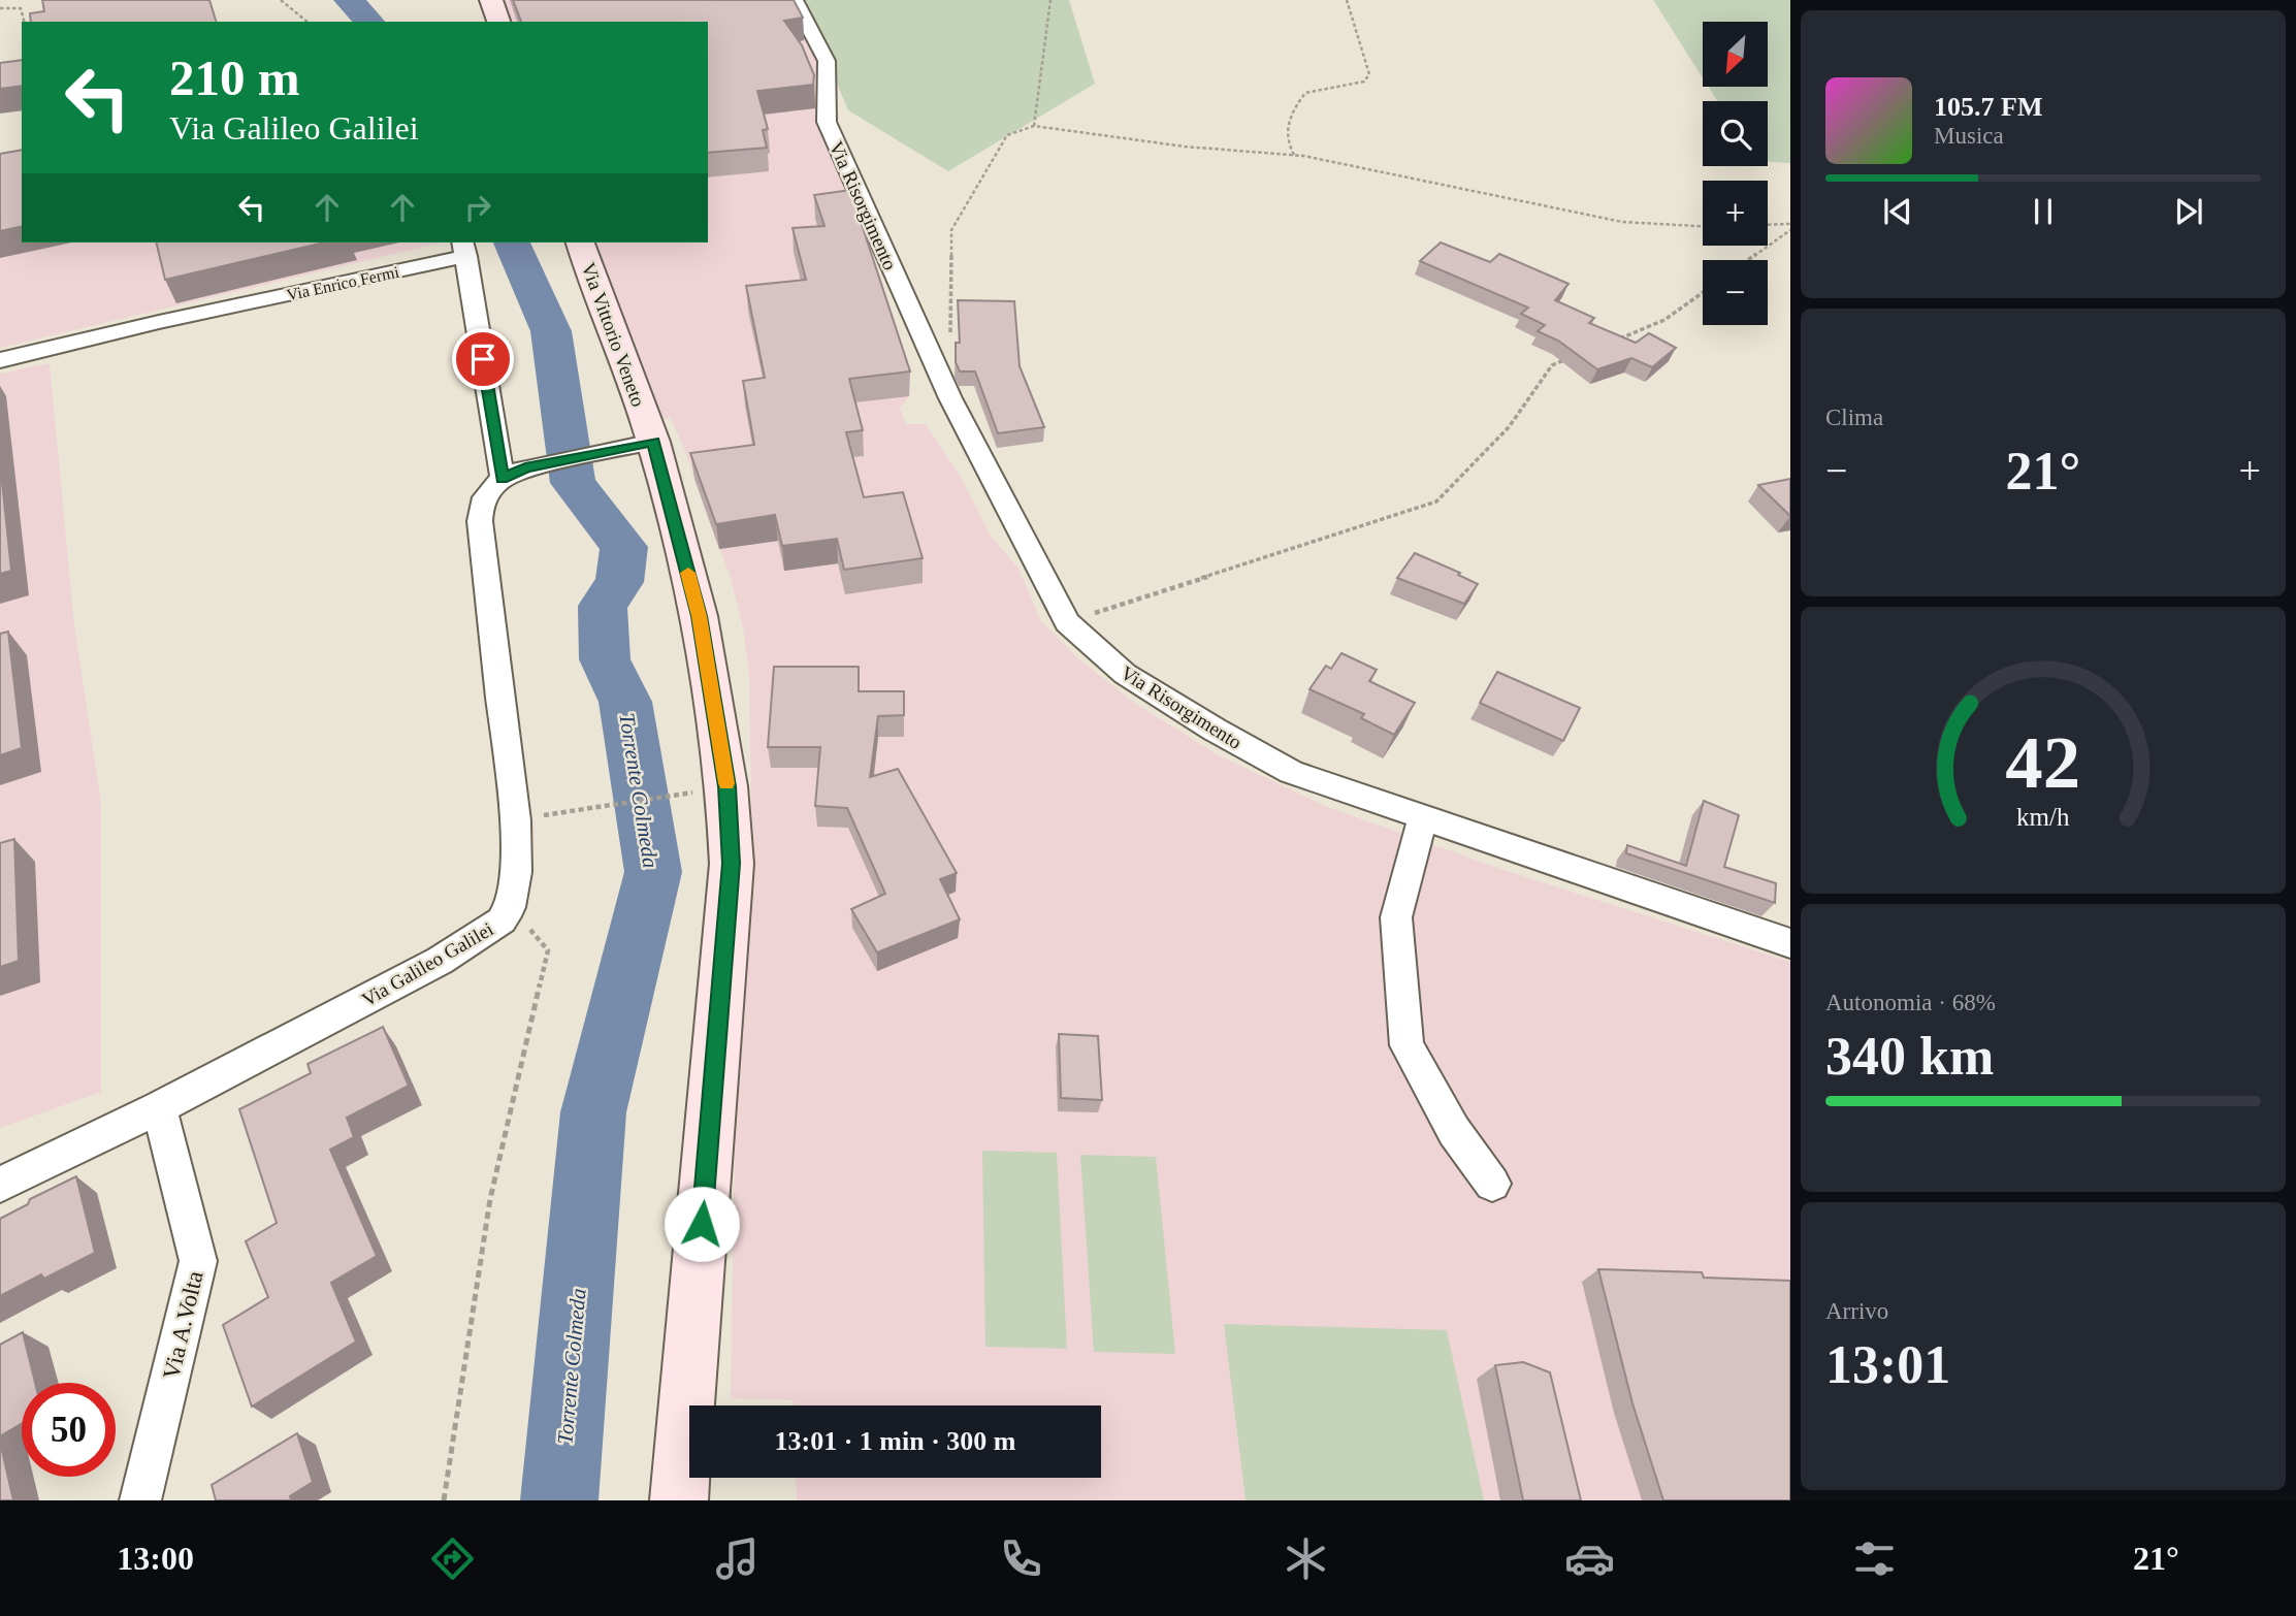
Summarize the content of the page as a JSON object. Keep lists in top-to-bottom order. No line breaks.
{"streets":{"main road":["Via Vittorio Veneto"],"street":["Via Risorgimento","Via Enrico Fermi","Via Galileo Galilei","Via A.Volta"]},"crossings":[["Via Enrico Fermi","Via Galileo Galilei"],["Via Galileo Galilei","Via A.Volta"]],"water":["Torrente Colmeda"],"north":"bottom left","page":{"map_buttons":["+","−"],"turn":["210 m","Via Galileo Galilei"],"song":["105.7 FM","Musica"],"tile":["Clima",["Autonomia · 68%","340 km"],["Arrivo","13:01"]],"heat":["−","21°","+"],"limit":"50","trip":"13:01 · 1 min · 300 m","tabs":["13:00","21°"],"gauge":["42","km/h"]}}
